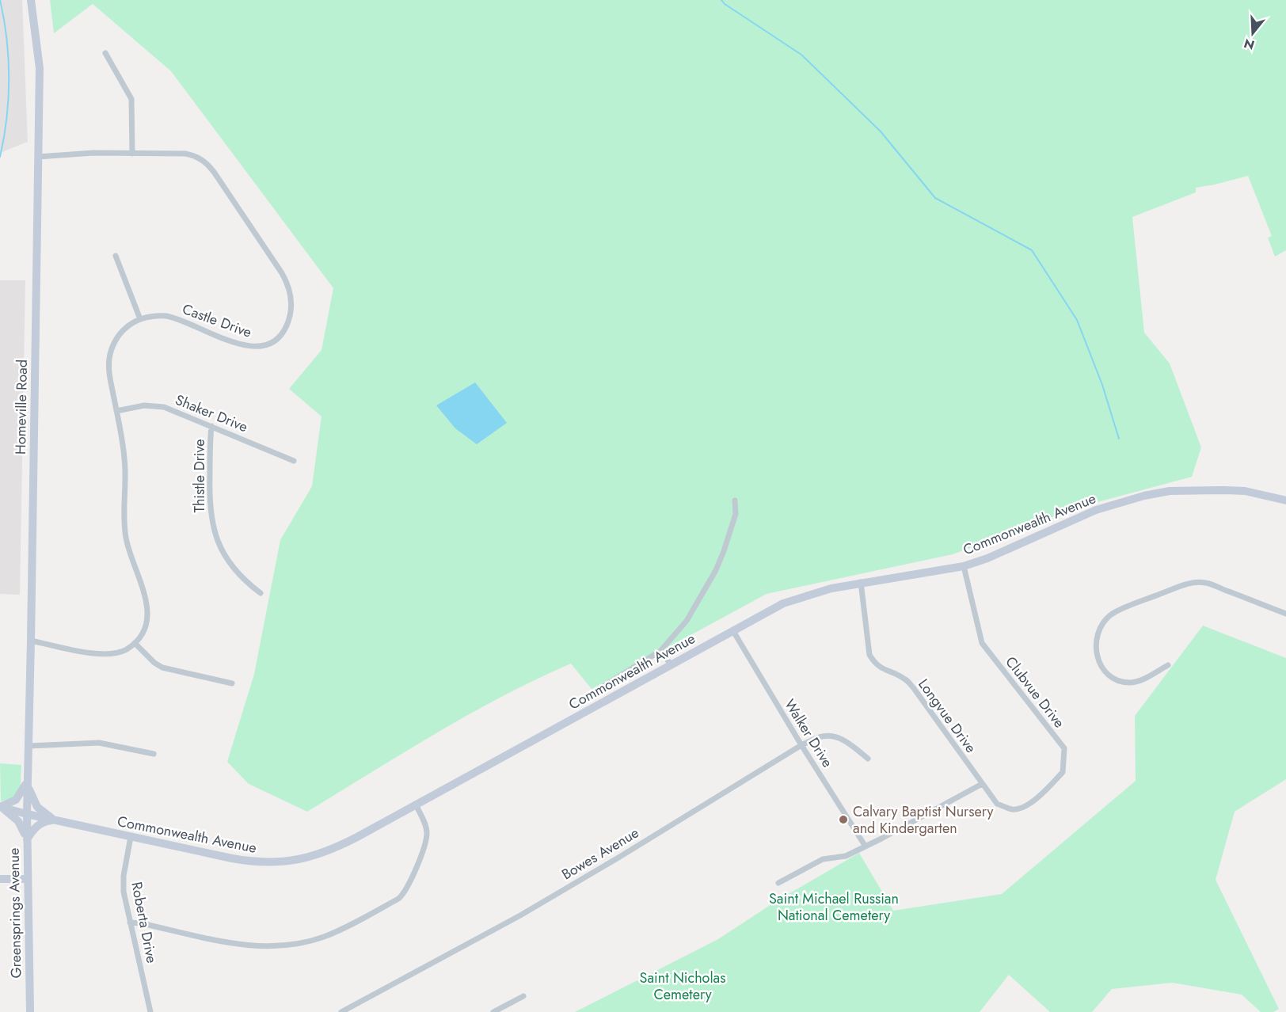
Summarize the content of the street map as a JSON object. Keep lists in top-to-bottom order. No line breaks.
{"streets":{"street":["Castle Drive","Homeville Road","Shaker Drive","Thistle Drive","Commonwealth Avenue","Clubvue Drive","Longvue Drive","Walker Drive","Bowes Avenue","Greensprings Avenue","Roberta Drive"]},"crossings":[["Castle Drive","Homeville Road"],["Castle Drive","Shaker Drive"],["Homeville Road","Commonwealth Avenue"],["Homeville Road","Greensprings Avenue"],["Shaker Drive","Thistle Drive"],["Commonwealth Avenue","Clubvue Drive"],["Commonwealth Avenue","Longvue Drive"],["Commonwealth Avenue","Walker Drive"],["Commonwealth Avenue","Greensprings Avenue"],["Commonwealth Avenue","Roberta Drive"],["Clubvue Drive","Longvue Drive"],["Walker Drive","Bowes Avenue"]],"parks":["Saint Michael Russian National Cemetery","Saint Nicholas Cemetery"],"places":["Calvary Baptist Nursery and Kindergarten"],"north":"bottom"}
